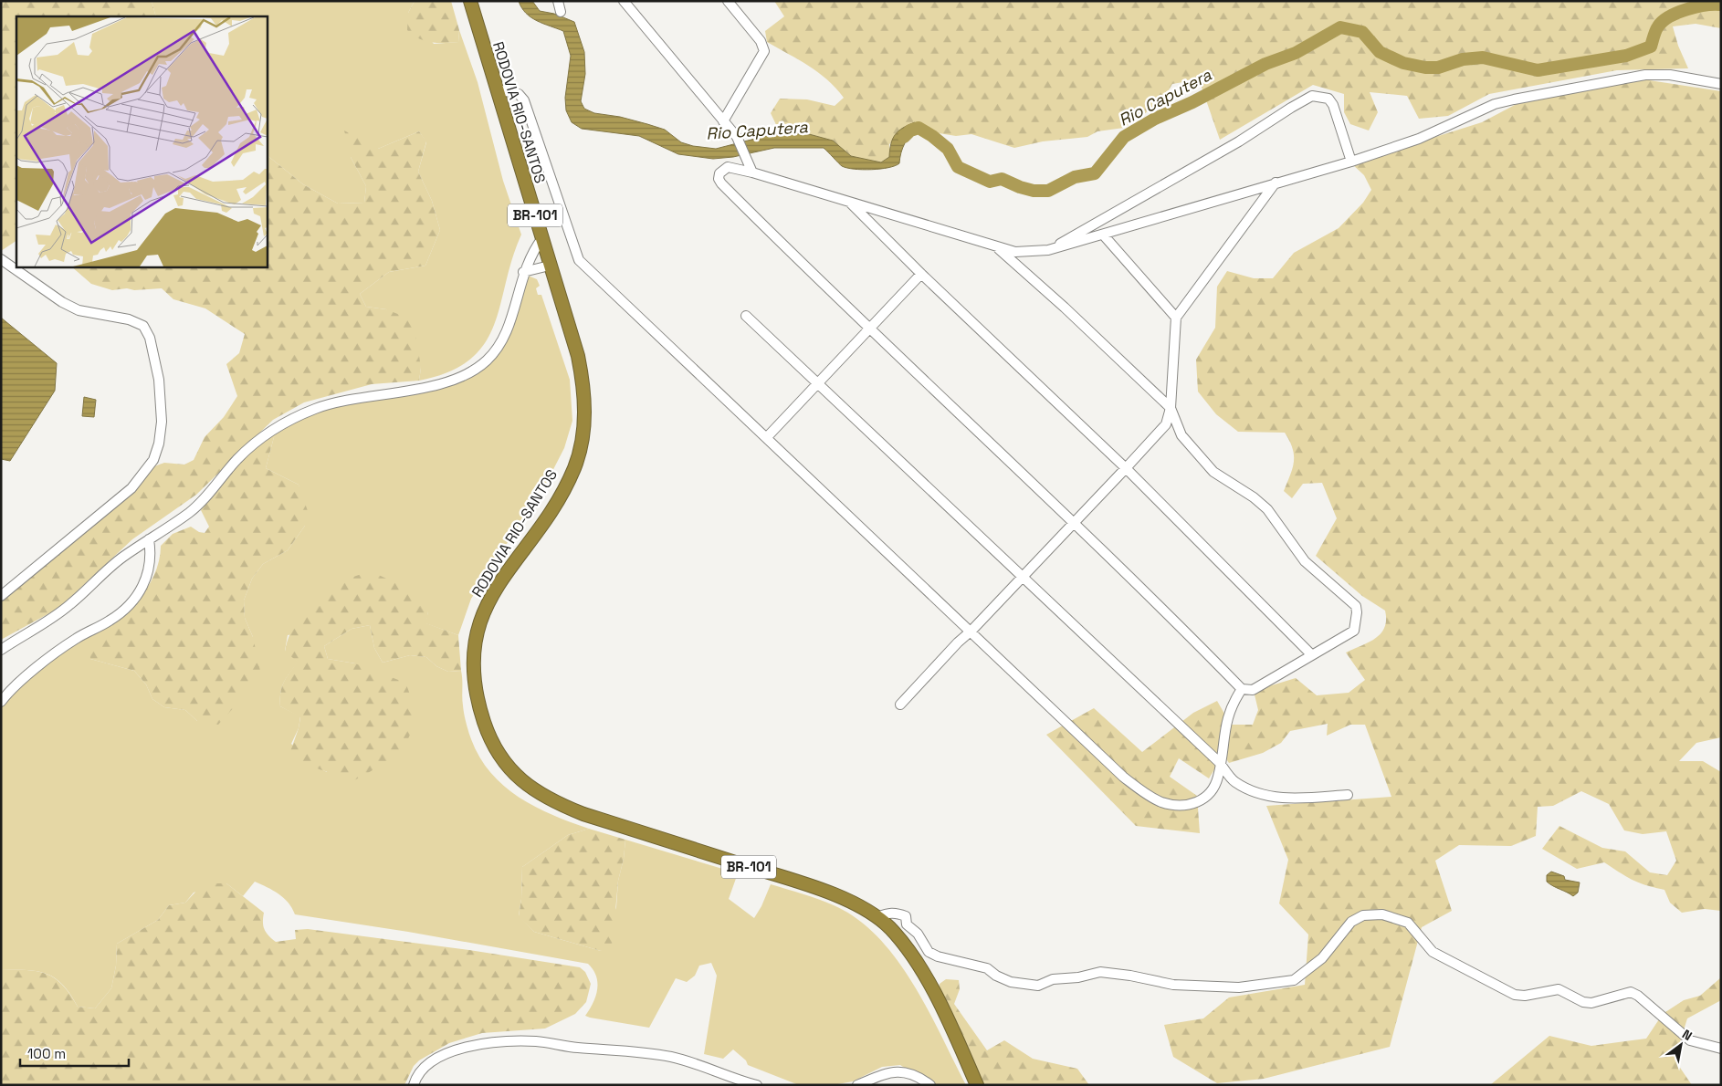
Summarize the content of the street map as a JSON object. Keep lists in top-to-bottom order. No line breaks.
{"streets":{"highway":["RODOVIA RIO-SANTOS","BR-101"]},"water":["Rio Caputera"],"scale_bar":"100 m","north":"top right"}
